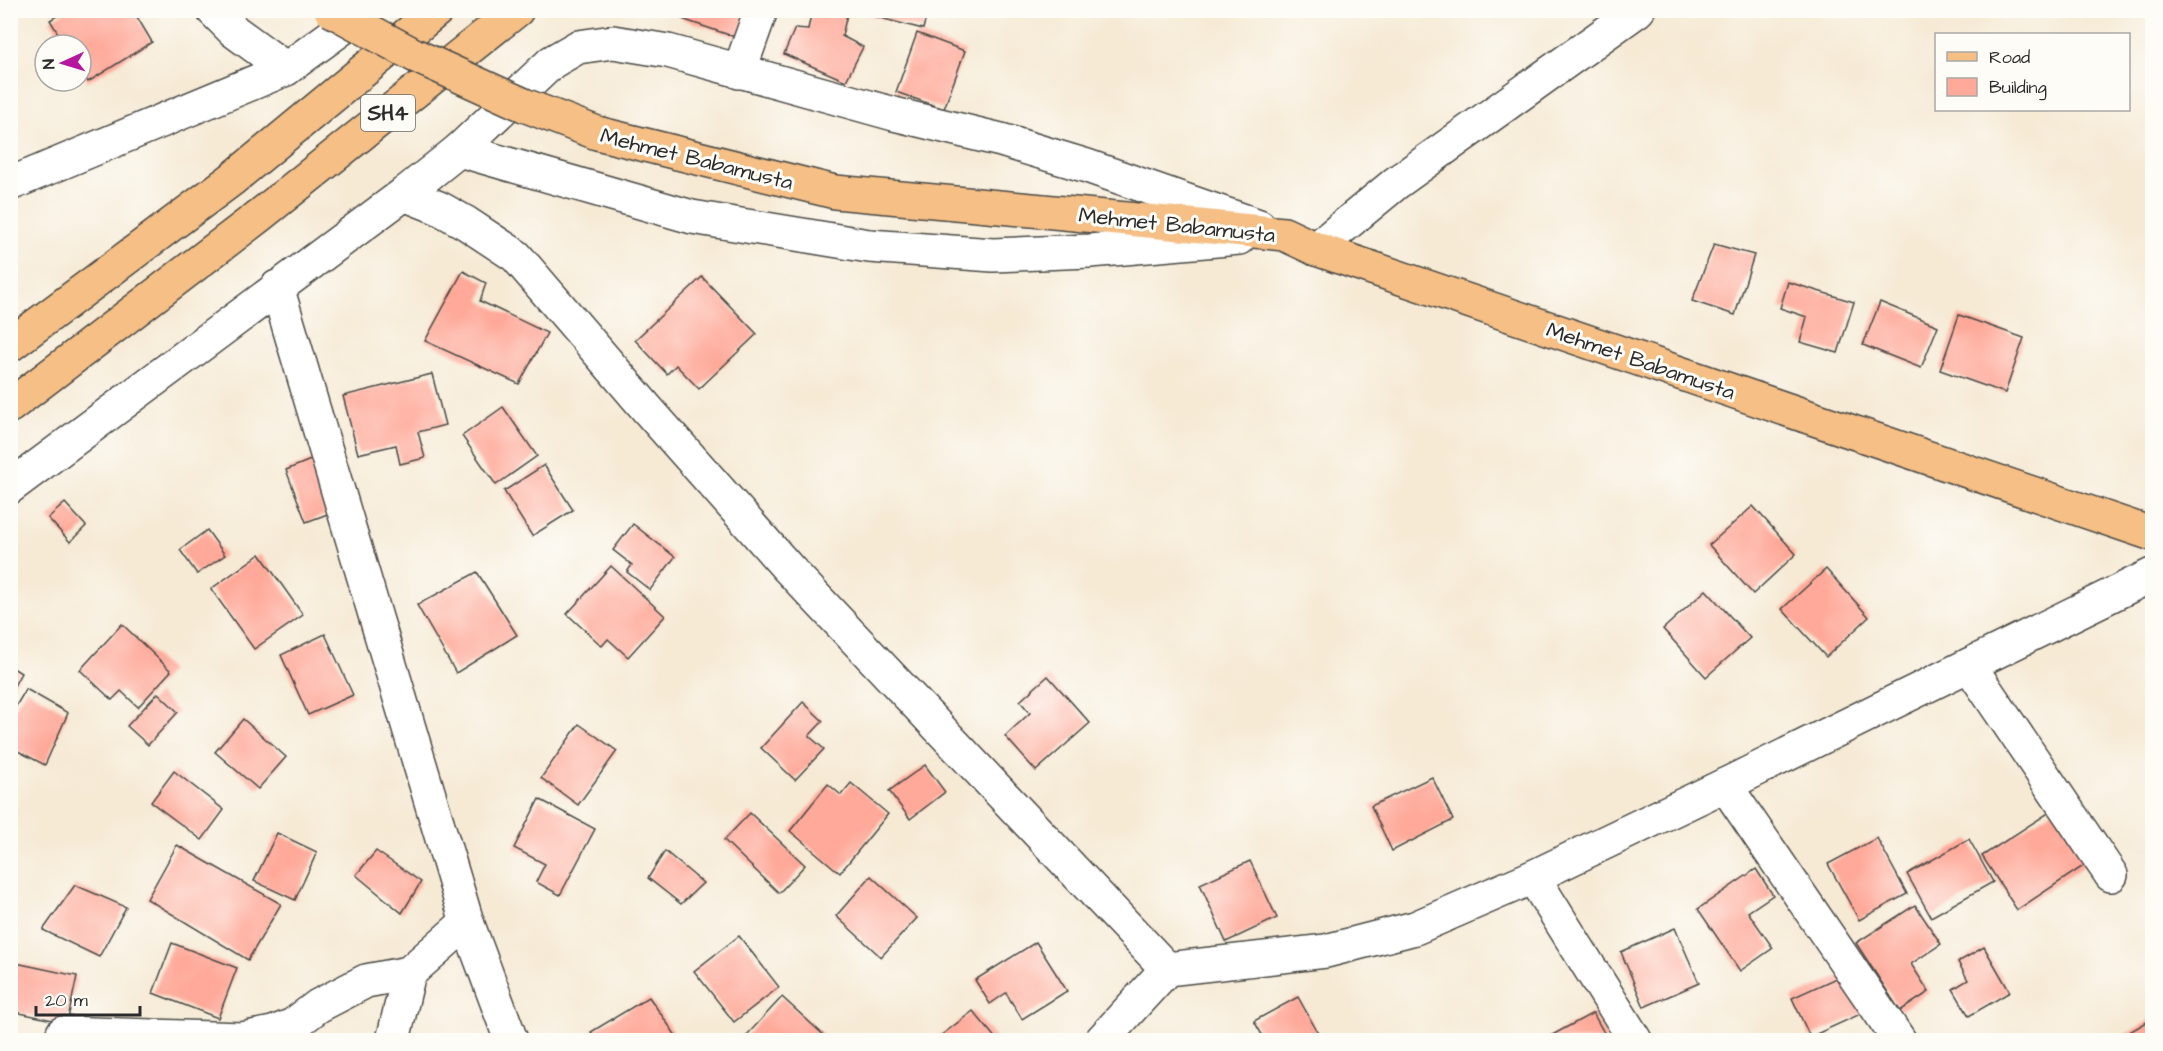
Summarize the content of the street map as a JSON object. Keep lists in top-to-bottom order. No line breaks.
{"streets":{"main road":["SH4","Mehmet Babamusta"]},"legend":["Road","Building"],"scale_bar":"20 m","north":"left"}
